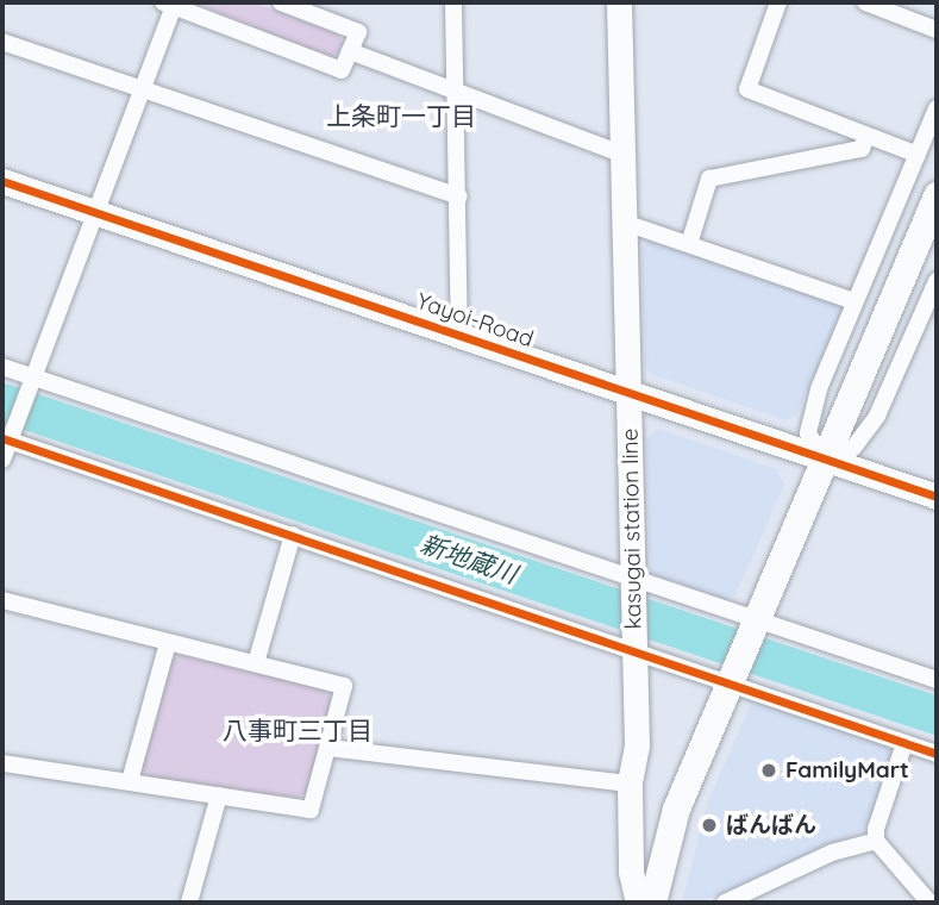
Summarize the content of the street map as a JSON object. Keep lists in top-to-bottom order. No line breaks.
{"streets":{"street":["Yayoi-Road","kasugai station line"]},"crossings":[["Yayoi-Road","kasugai station line"]],"districts":["上条町一丁目","八事町三丁目"],"water":["新地蔵川"],"places":["FamilyMart","ばんばん"]}
